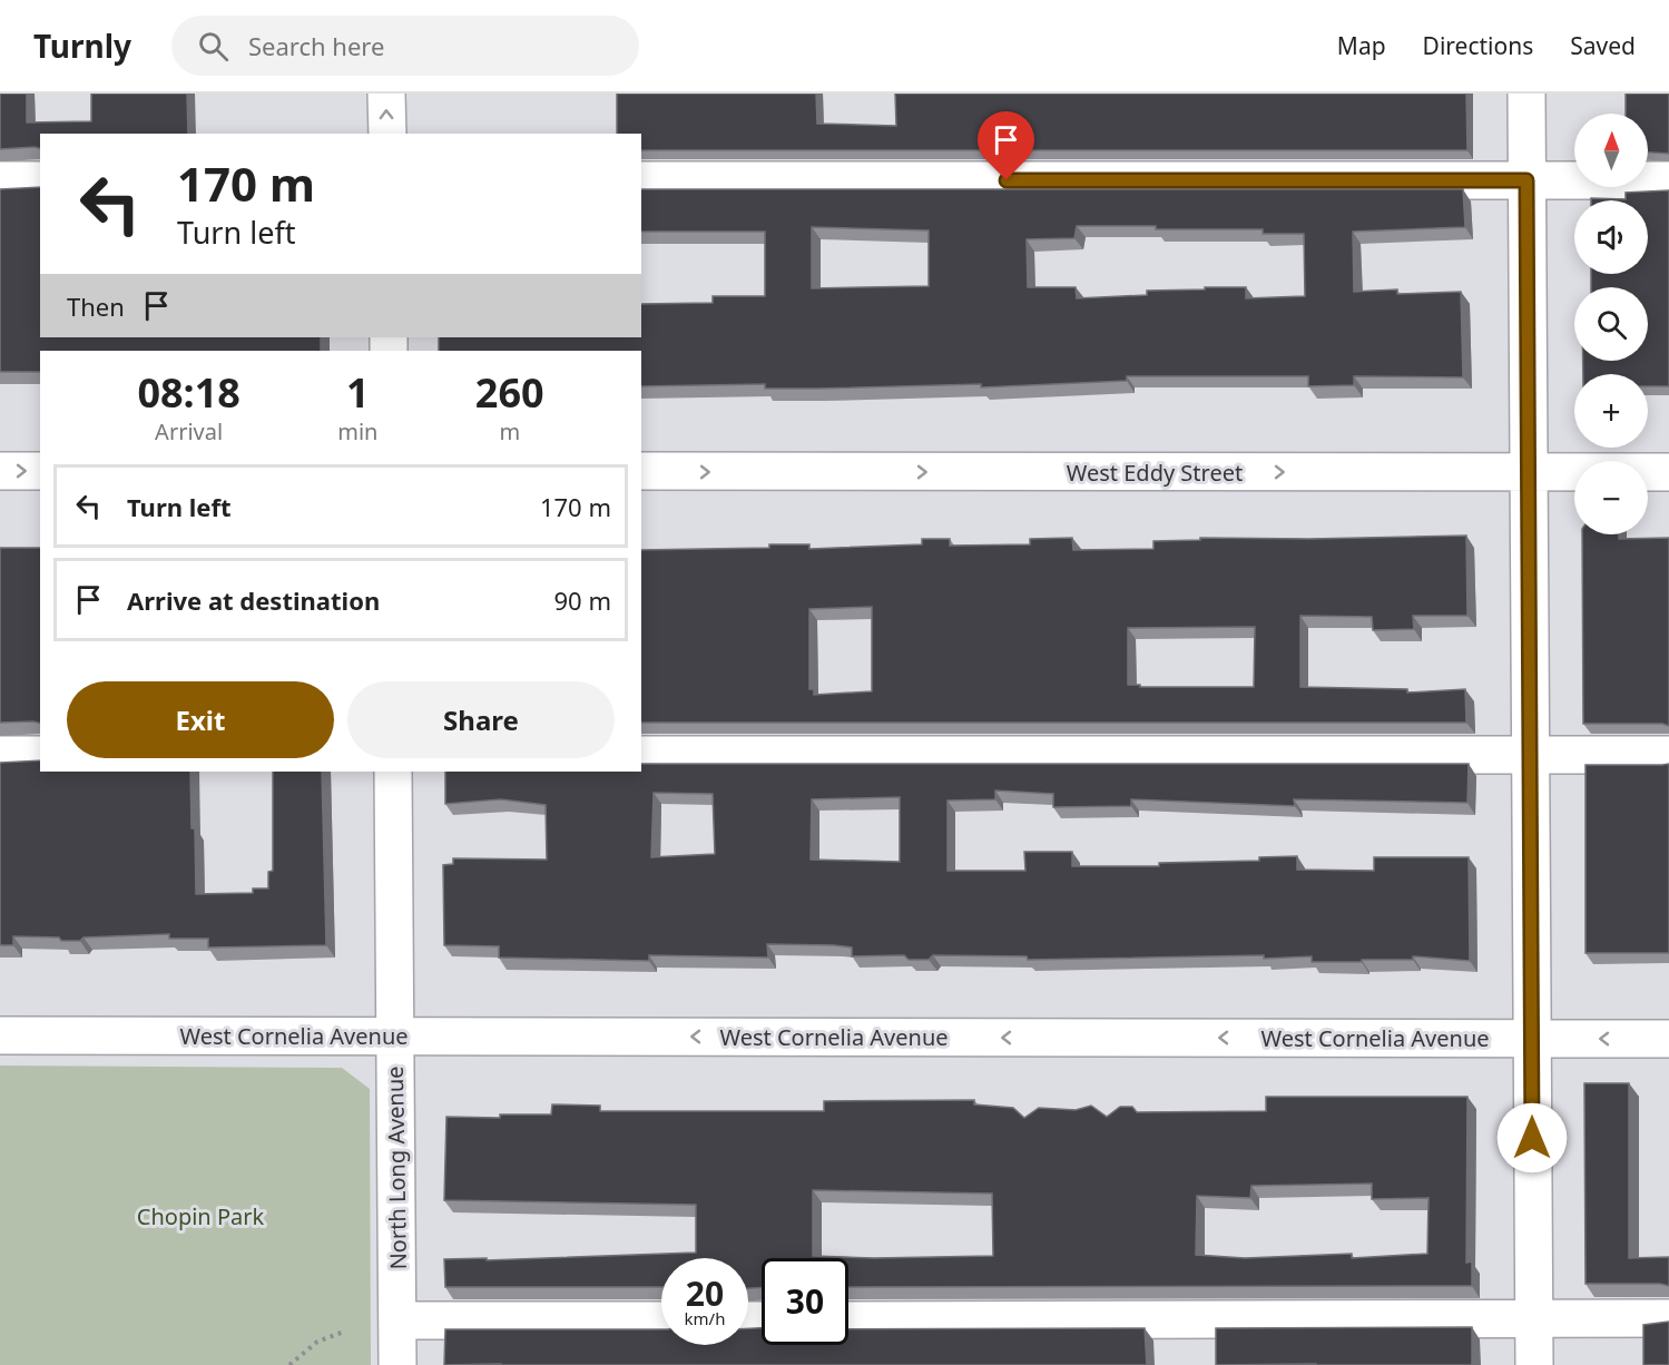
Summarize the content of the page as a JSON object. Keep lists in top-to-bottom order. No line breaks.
{"streets":{"street":["West Eddy Street","West Cornelia Avenue","North Long Avenue"]},"crossings":[["West Cornelia Avenue","North Long Avenue"]],"parks":["Chopin Park"],"north":"top","page":{"header":"Turnly","search":"Search here","nav":["Map","Directions","Saved"],"map_buttons":["+","−"],"turn":["170 m","Turn left"],"then":"Then","eta":["08:18","Arrival","1","min","260","m"],"list":[{"name":"Turn left","value":"170 m"},{"name":"Arrive at destination","value":"90 m"}],"buttons":["Exit","Share"],"speed":"20 km/h","limit":"30"}}
